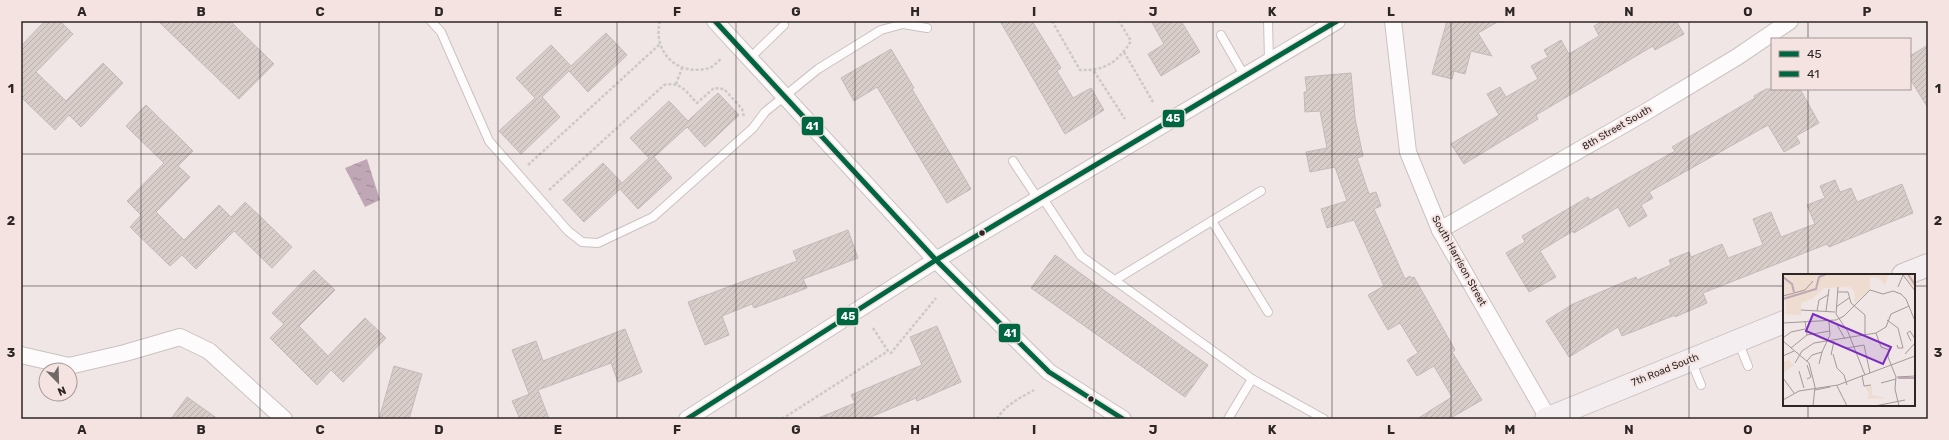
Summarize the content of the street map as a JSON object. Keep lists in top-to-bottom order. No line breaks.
{"streets":{"street":["8th Street South","South Harrison Street","7th Road South"]},"crossings":[["8th Street South","South Harrison Street"],["South Harrison Street","7th Road South"]],"lines":["transit line 45","transit line 41"],"legend":["45","41"],"north":"bottom right","grid":{"columns":["A","B","C","D","E","F","G","H","I","J","K","L","M","N","O","P"],"rows":["1","2","3"]}}
